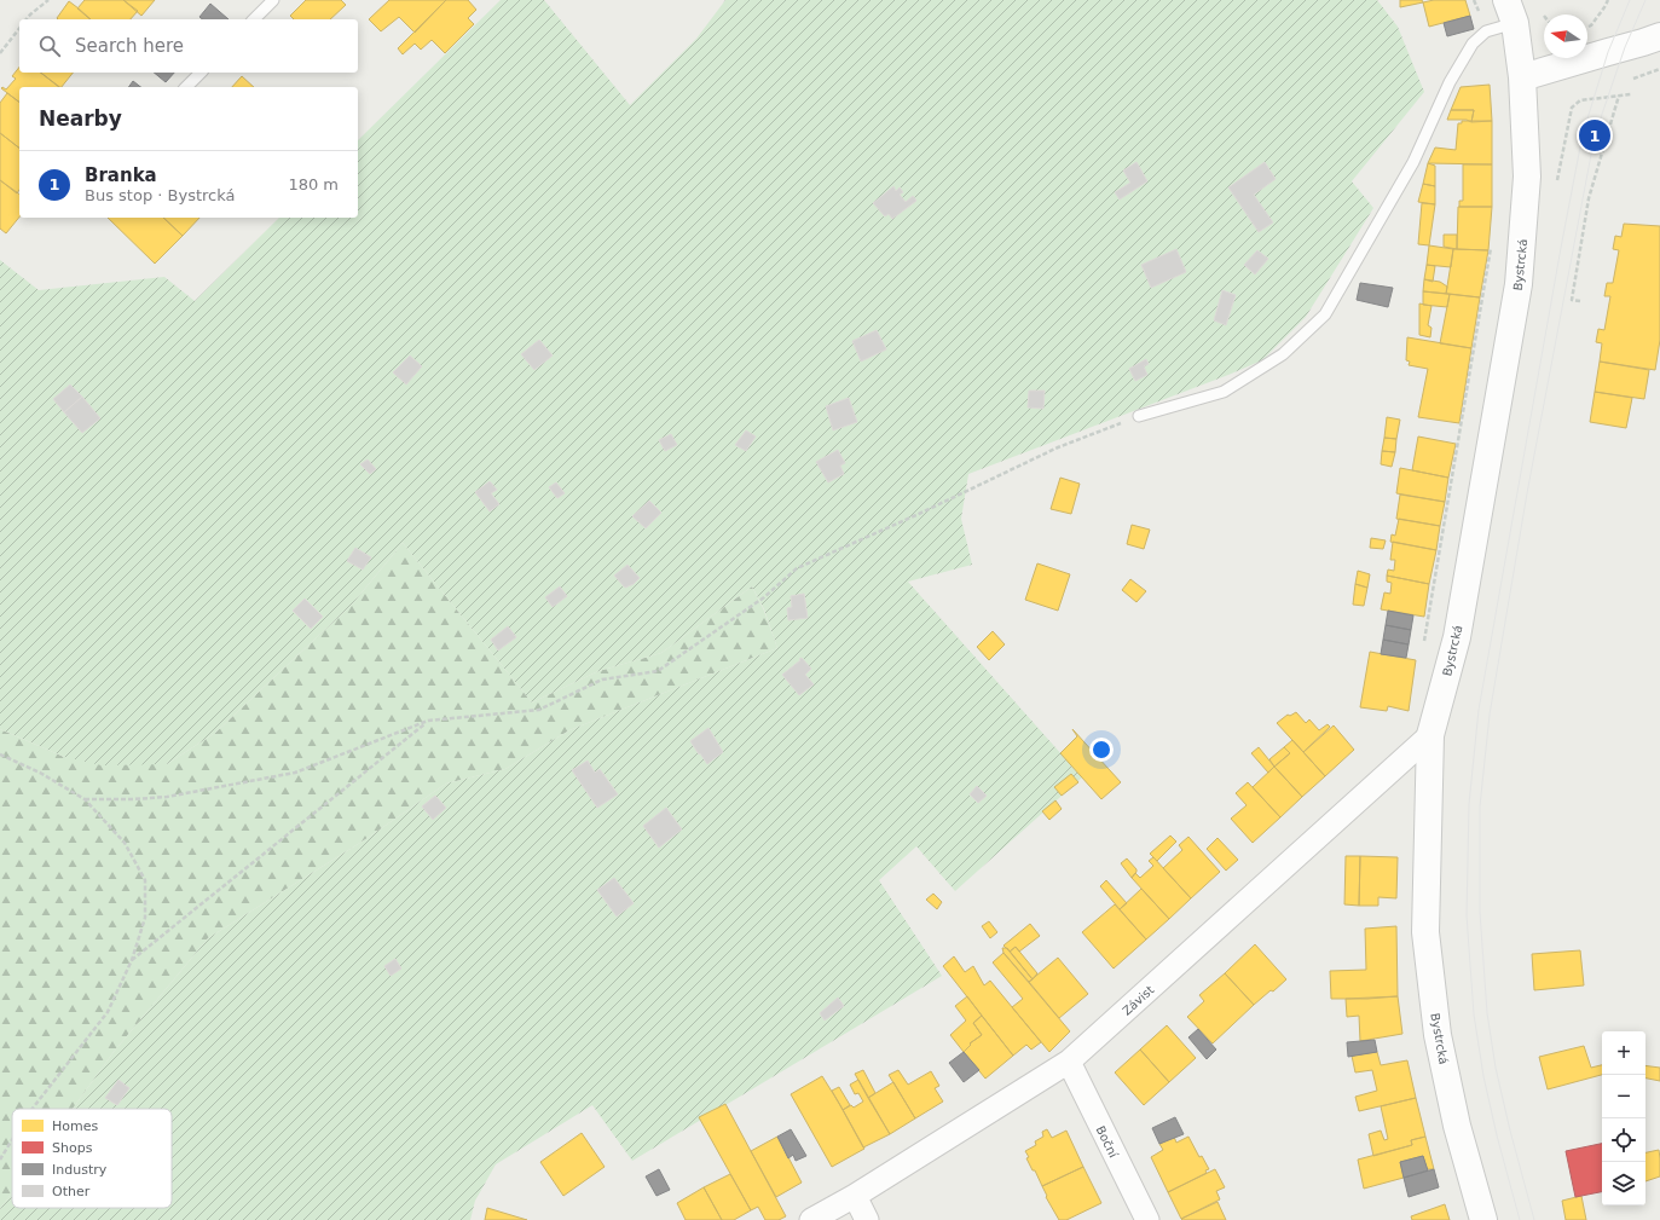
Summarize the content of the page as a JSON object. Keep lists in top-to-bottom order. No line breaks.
{"streets":{"street":["Bystrcká","Závist","Boční"]},"crossings":[["Bystrcká","Závist"],["Závist","Boční"]],"legend":["Homes","Shops","Industry","Other"],"north":"left","page":{"search":"Search here","heading":"Nearby","pins":"1","list":[{"mark":"1","name":"Branka","note":"Bus stop · Bystrcká","value":"180 m"}],"map_buttons":["+","−"]}}
